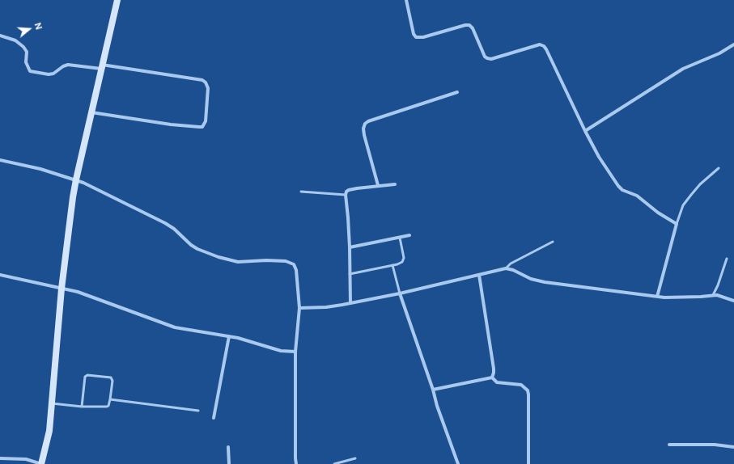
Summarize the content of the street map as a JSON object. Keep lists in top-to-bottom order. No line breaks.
{"north":"right"}
